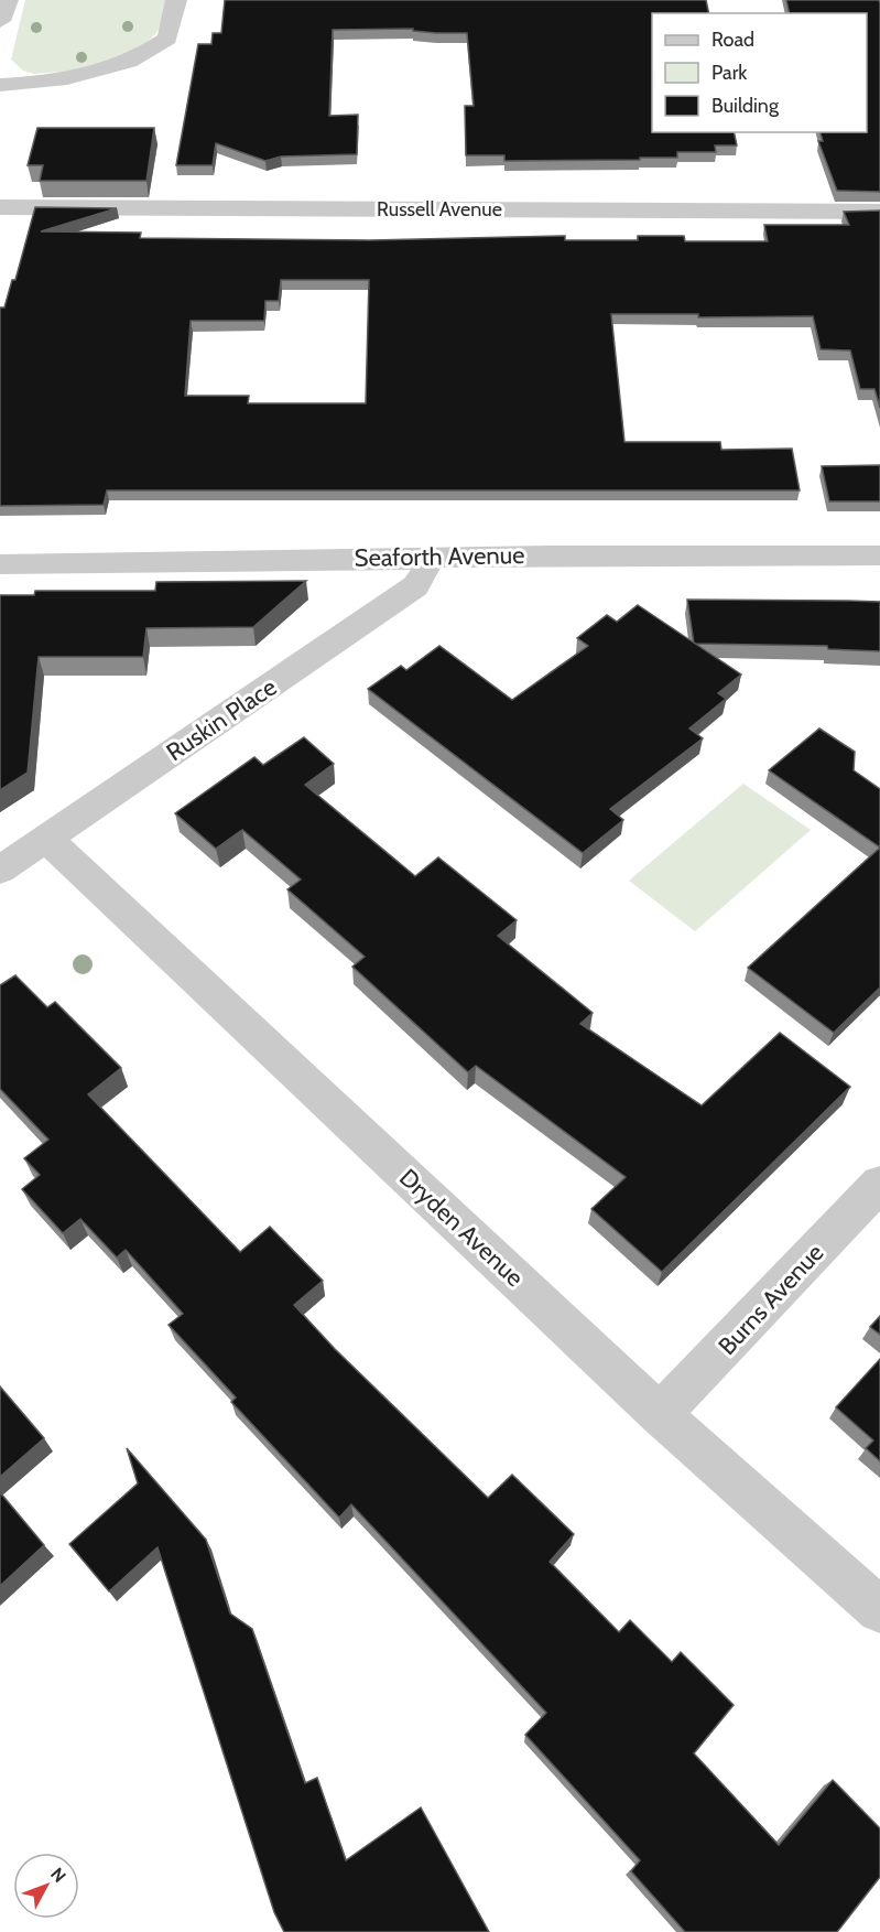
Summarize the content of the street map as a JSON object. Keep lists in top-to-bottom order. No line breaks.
{"streets":{"street":["Russell Avenue","Seaforth Avenue","Ruskin Place","Dryden Avenue","Burns Avenue"]},"crossings":[["Seaforth Avenue","Ruskin Place"],["Ruskin Place","Dryden Avenue"],["Dryden Avenue","Burns Avenue"]],"legend":["Road","Park","Building"],"north":"top right"}
